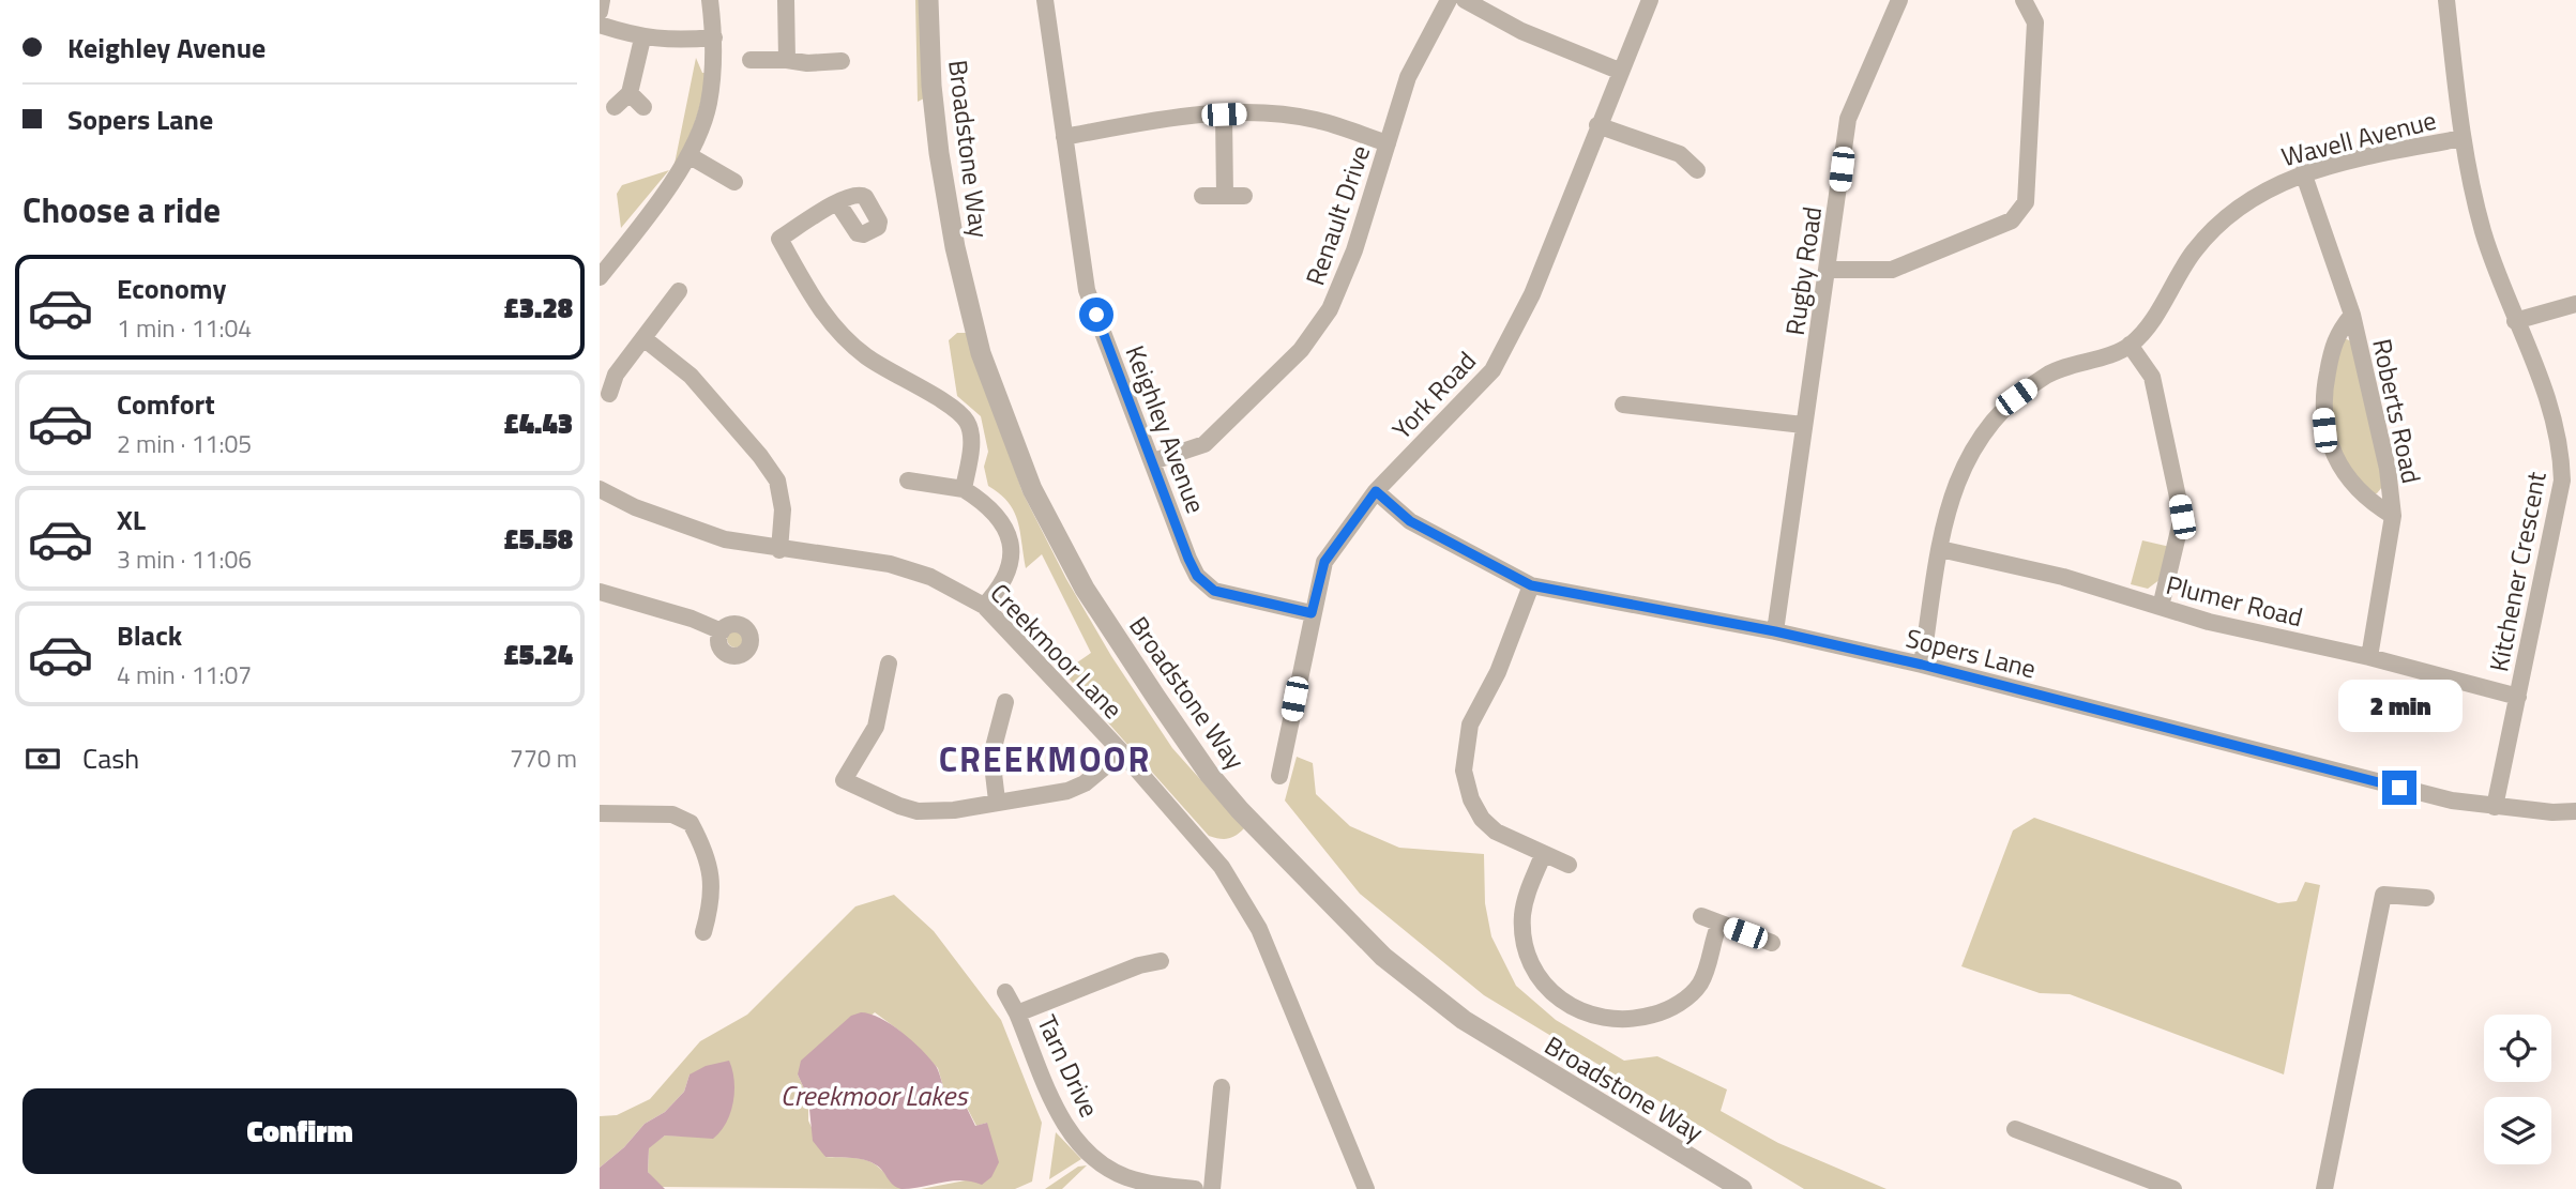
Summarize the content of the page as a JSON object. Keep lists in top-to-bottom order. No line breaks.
{"streets":{"street":["Wavell Avenue","Broadstone Way","Renault Drive","Rugby Road","York Road","Roberts Road","Keighley Avenue","Kitchener Crescent","Plumer Road","Creekmoor Lane","Sopers Lane","Tarn Drive"]},"crossings":[["Wavell Avenue","Roberts Road"],["Wavell Avenue","Kitchener Crescent"],["Renault Drive","Keighley Avenue"],["Rugby Road","Sopers Lane"],["York Road","Keighley Avenue"],["York Road","Sopers Lane"],["Roberts Road","Plumer Road"],["Kitchener Crescent","Plumer Road"],["Kitchener Crescent","Sopers Lane"]],"districts":["CREEKMOOR"],"water":["Creekmoor Lakes"],"page":{"banner":["Keighley Avenue","Sopers Lane"],"heading":"Choose a ride","list":[{"name":"Economy","note":"1 min · 11:04","value":"£3.28"},{"name":"Comfort","note":"2 min · 11:05","value":"£4.43"},{"name":"XL","note":"3 min · 11:06","value":"£5.58"},{"name":"Black","note":"4 min · 11:07","value":"£5.24"}],"bubble":"2 min","pay":["Cash","770 m"],"buttons":"Confirm"}}
